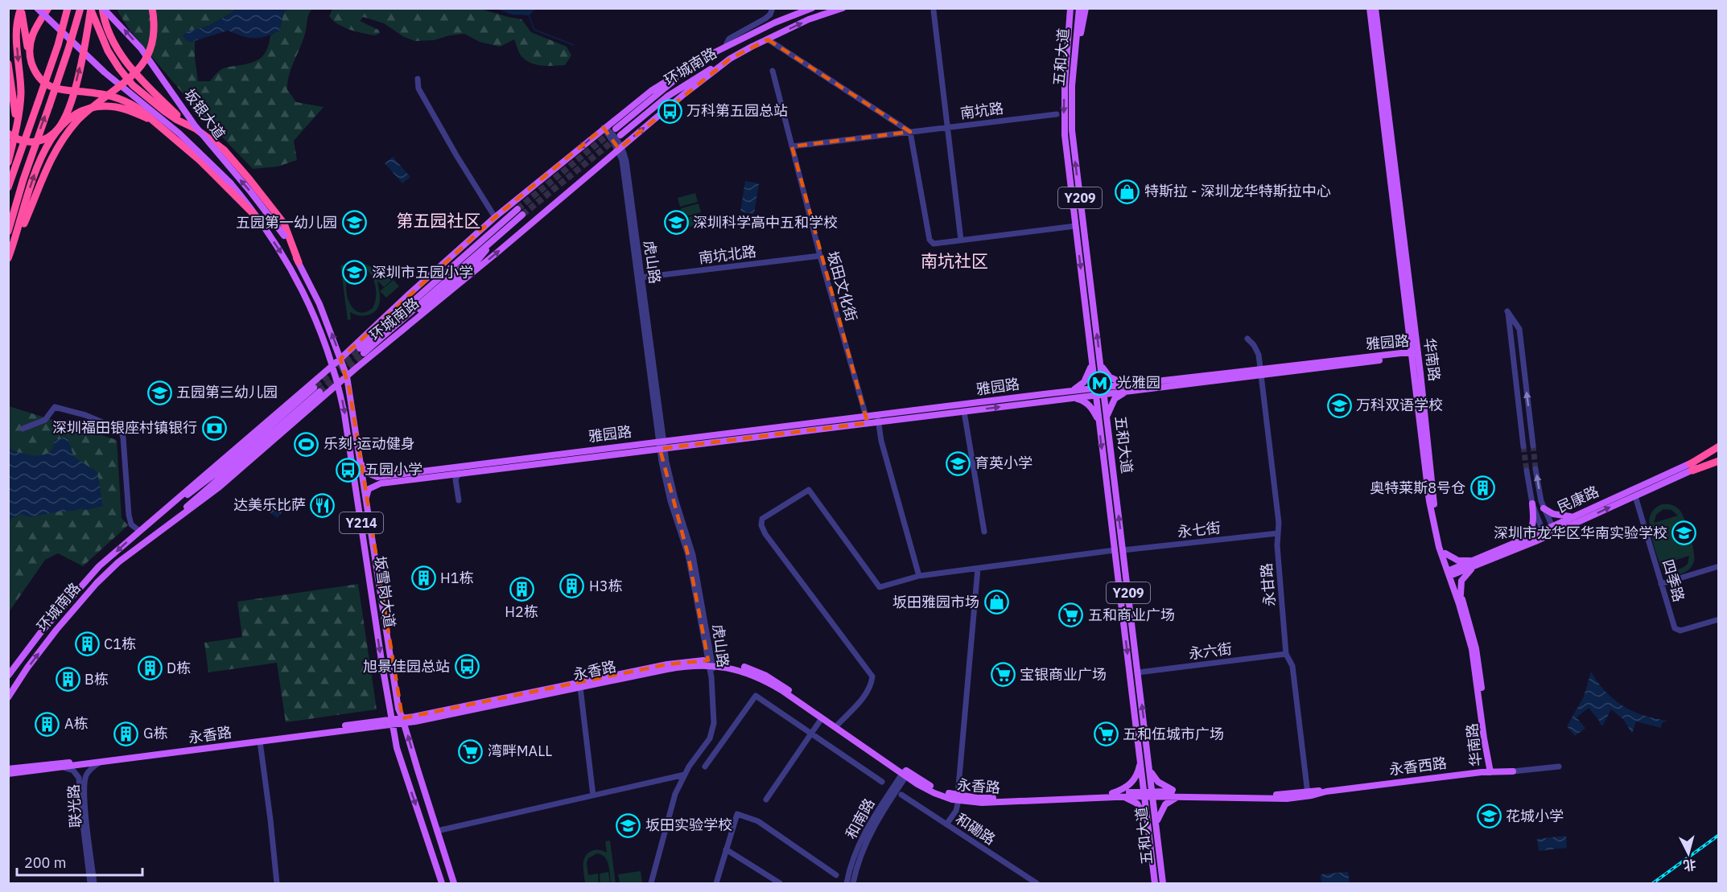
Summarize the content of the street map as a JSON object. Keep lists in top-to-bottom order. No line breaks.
{"streets":{"main road":["五和大道","环城南路","坂银大道","Y209","雅园路","华南路","民康路","Y214","坂雪岗大道","永香路","永香西路"],"street":["南坑路","南坑北路","虎山路","坂田文化街","永七街","四季路","永甘路","永六街","联光路","和南路","和磡路"]},"crossings":[["五和大道","雅园路"],["五和大道","永七街"],["五和大道","永六街"],["五和大道","永香路"],["五和大道","永香西路"],["环城南路","虎山路"],["环城南路","坂雪岗大道"],["南坑路","坂田文化街"],["坂银大道","坂雪岗大道"],["南坑北路","虎山路"],["南坑北路","坂田文化街"],["虎山路","雅园路"],["虎山路","永香路"],["坂田文化街","雅园路"],["雅园路","华南路"],["雅园路","永甘路"],["雅园路","坂雪岗大道"],["华南路","民康路"],["华南路","永香西路"],["民康路","四季路"],["永七街","永甘路"],["永甘路","永六街"],["永甘路","永香西路"],["坂雪岗大道","永香路"],["永香路","永香西路"],["永香路","联光路"],["永香路","和南路"]],"districts":["第五园社区","南坑社区"],"places":{"bus stop":["万科第五园总站","五园小学","旭景佳园总站"],"shop":["特斯拉 - 深圳龙华特斯拉中心","坂田雅园市场"],"school or university":["五园第一幼儿园","深圳科学高中五和学校","深圳市五园小学","五园第三幼儿园","万科双语学校","育英小学","深圳市龙华区华南实验学校","花城小学","坂田实验学校"],"metro station":["光雅园"],"bank":["深圳福田银座村镇银行"],"sports":["乐刻·运动健身"],"building":["奥特莱斯8号仓","H1栋","H3栋","H2栋","C1栋","D栋","B栋","A栋","G栋"],"restaurant":["达美乐比萨"],"supermarket":["五和商业广场","宝银商业广场","五和伍城市广场","湾畔MALL"]},"scale_bar":"200 m","north":"bottom"}
